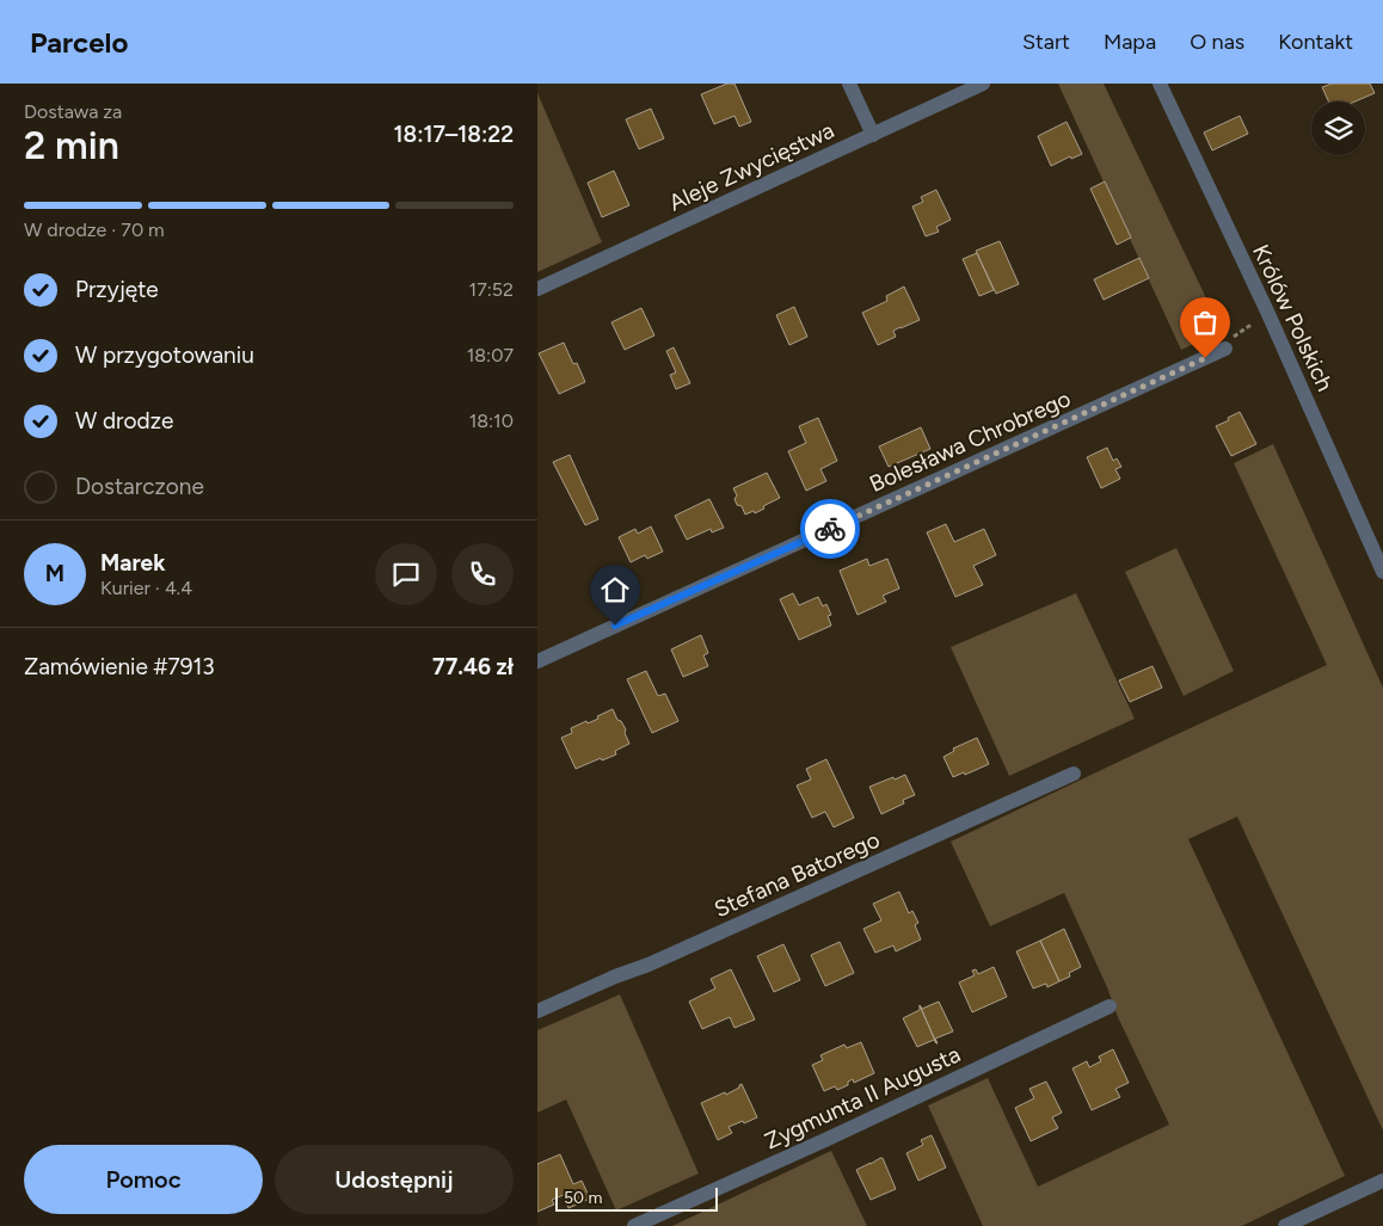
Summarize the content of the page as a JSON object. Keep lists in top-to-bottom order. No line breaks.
{"streets":{"street":["Aleje Zwycięstwa","Królów Polskich","Bolesława Chrobrego","Stefana Batorego","Zygmunta II Augusta"]},"scale_bar":"50 m","page":{"header":"Parcelo","nav":["Start","Mapa","O nas","Kontakt"],"heading":["2 min","Dostawa za","18:17–18:22"],"panel":["Marek","Kurier · 4.4","Zamówienie #7913","77.46 zł"],"bar":"W drodze · 70 m","list":[["Przyjęte","17:52"],["W przygotowaniu","18:07"],["W drodze","18:10"],"Dostarczone"],"round":"M","buttons":["Pomoc","Udostępnij"],"scale":"50 m"}}
